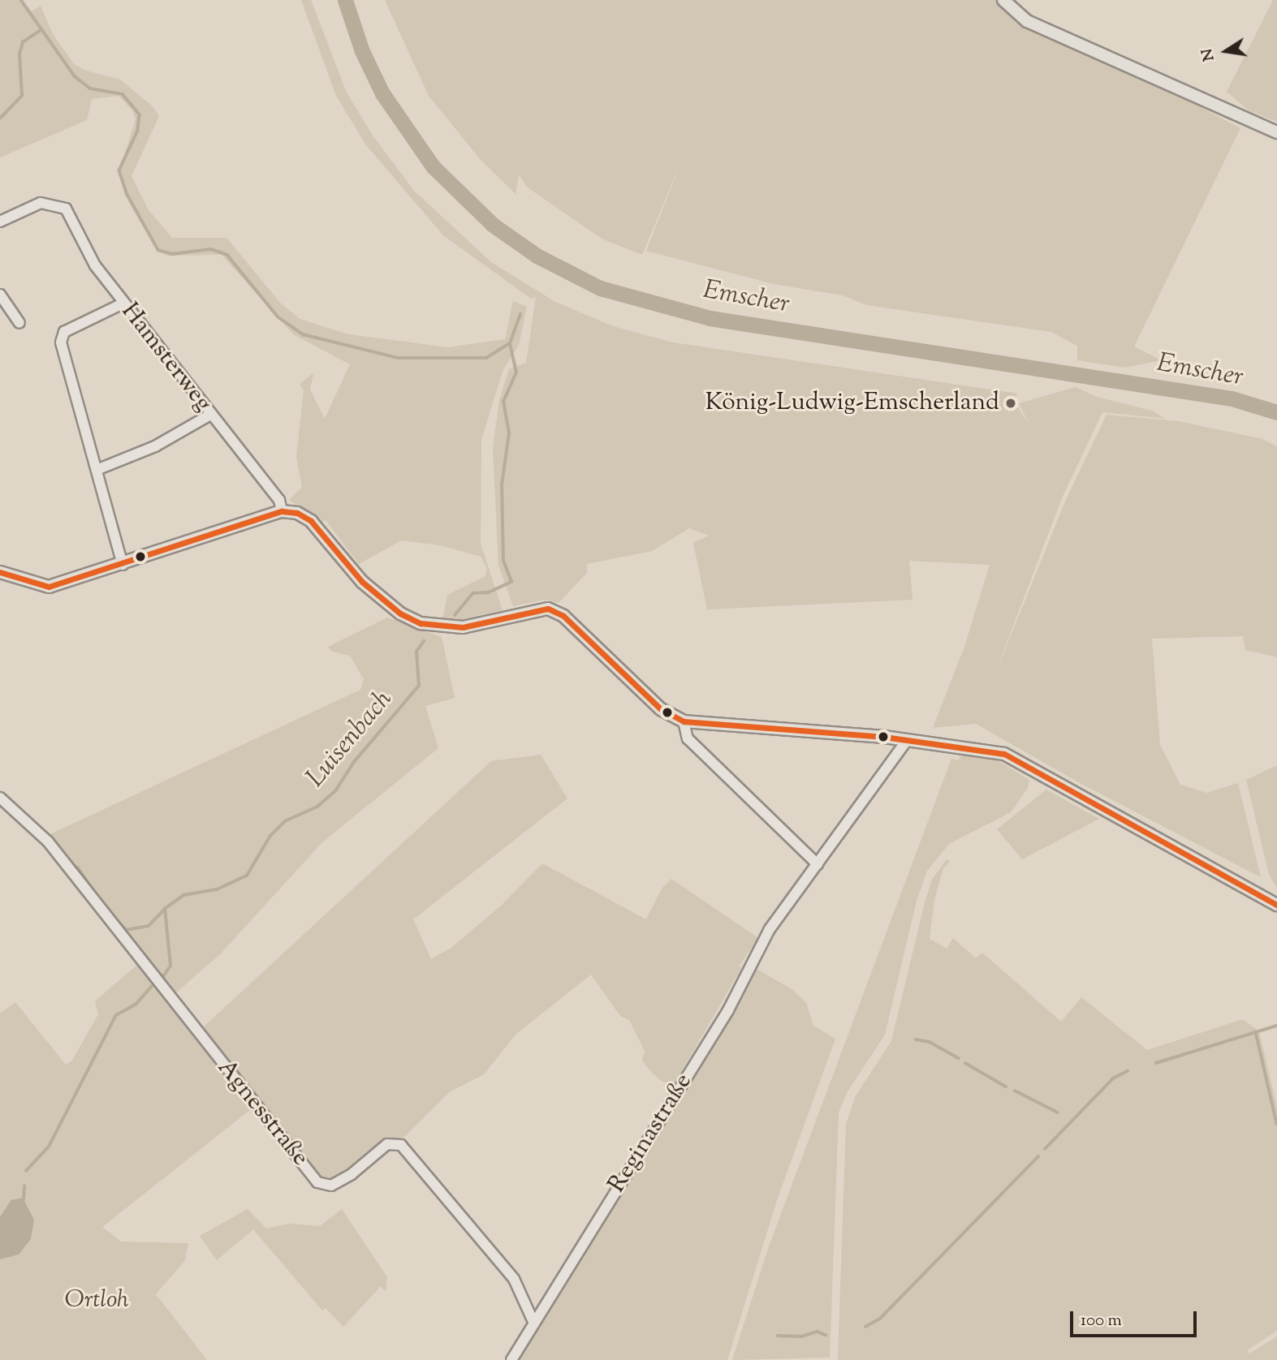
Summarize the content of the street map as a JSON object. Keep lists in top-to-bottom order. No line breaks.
{"streets":{"street":["Hamsterweg","Agnesstraße","Reginastraße"]},"crossings":[["Agnesstraße","Reginastraße"]],"water":["Emscher","Luisenbach"],"parks":["Ortloh"],"places":["König-Ludwig-Emscherland"],"scale_bar":"100 m","north":"left"}
